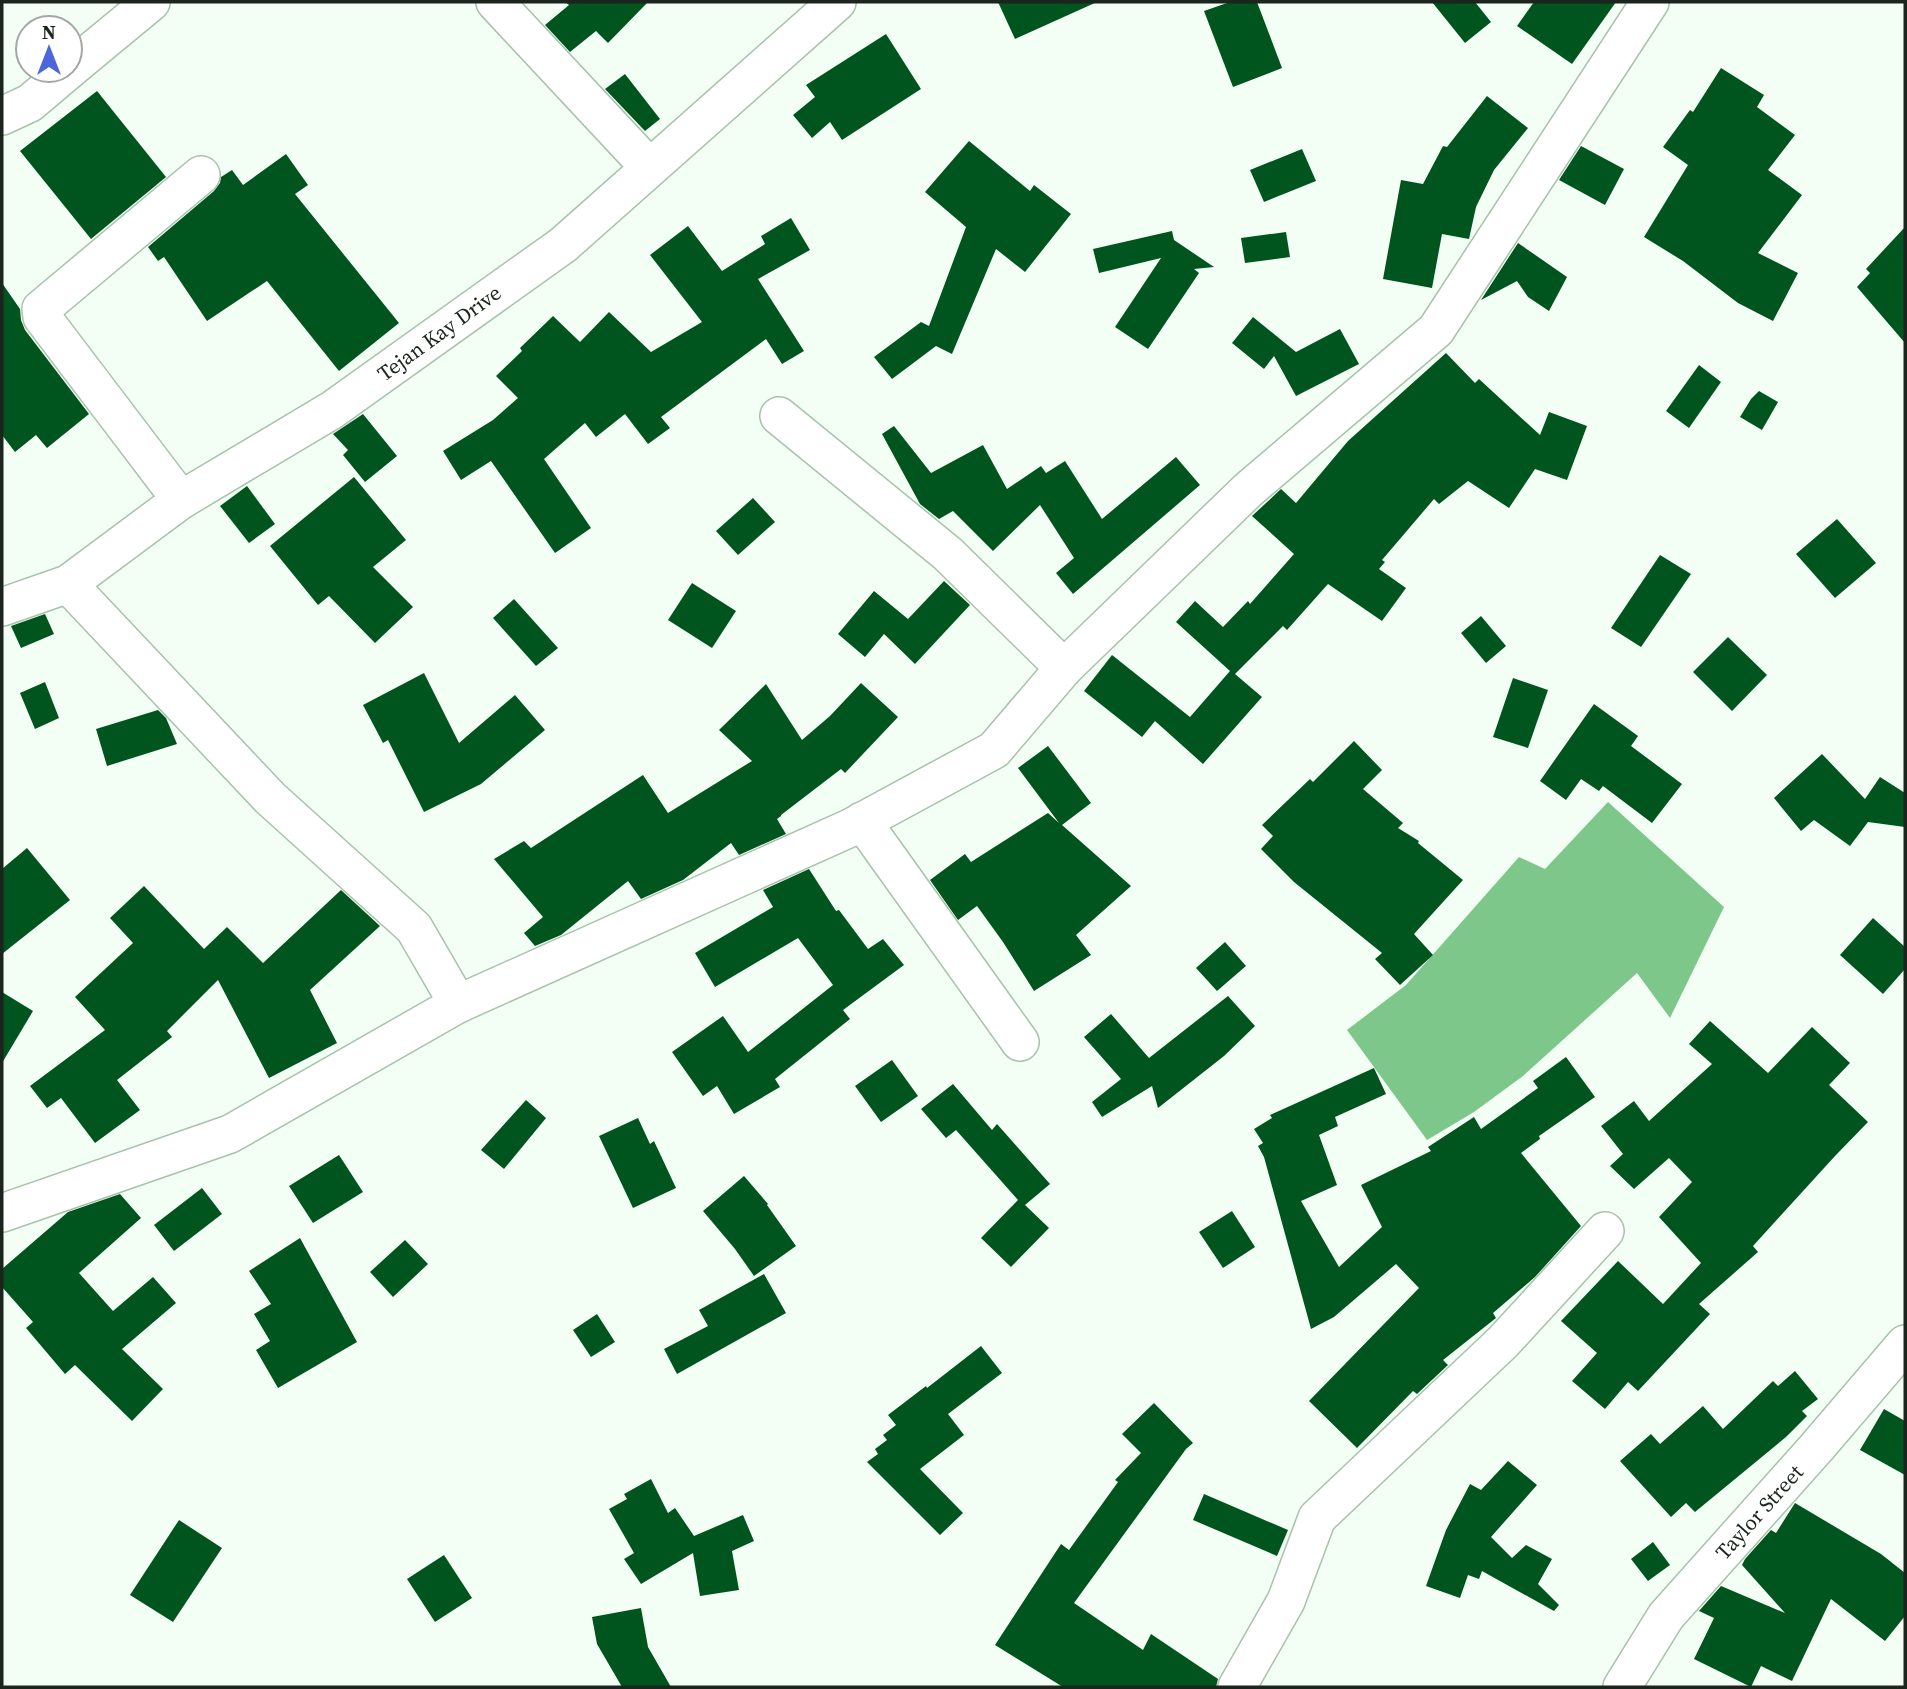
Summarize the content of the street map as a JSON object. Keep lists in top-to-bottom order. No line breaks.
{"streets":{"street":["Tejan Kay Drive","Taylor Street"]},"north":"top"}
